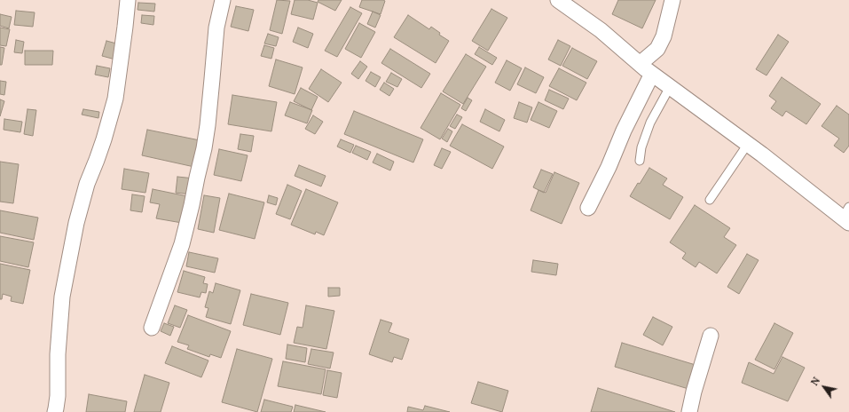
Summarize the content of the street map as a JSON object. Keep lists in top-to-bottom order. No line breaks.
{"north":"top left"}
